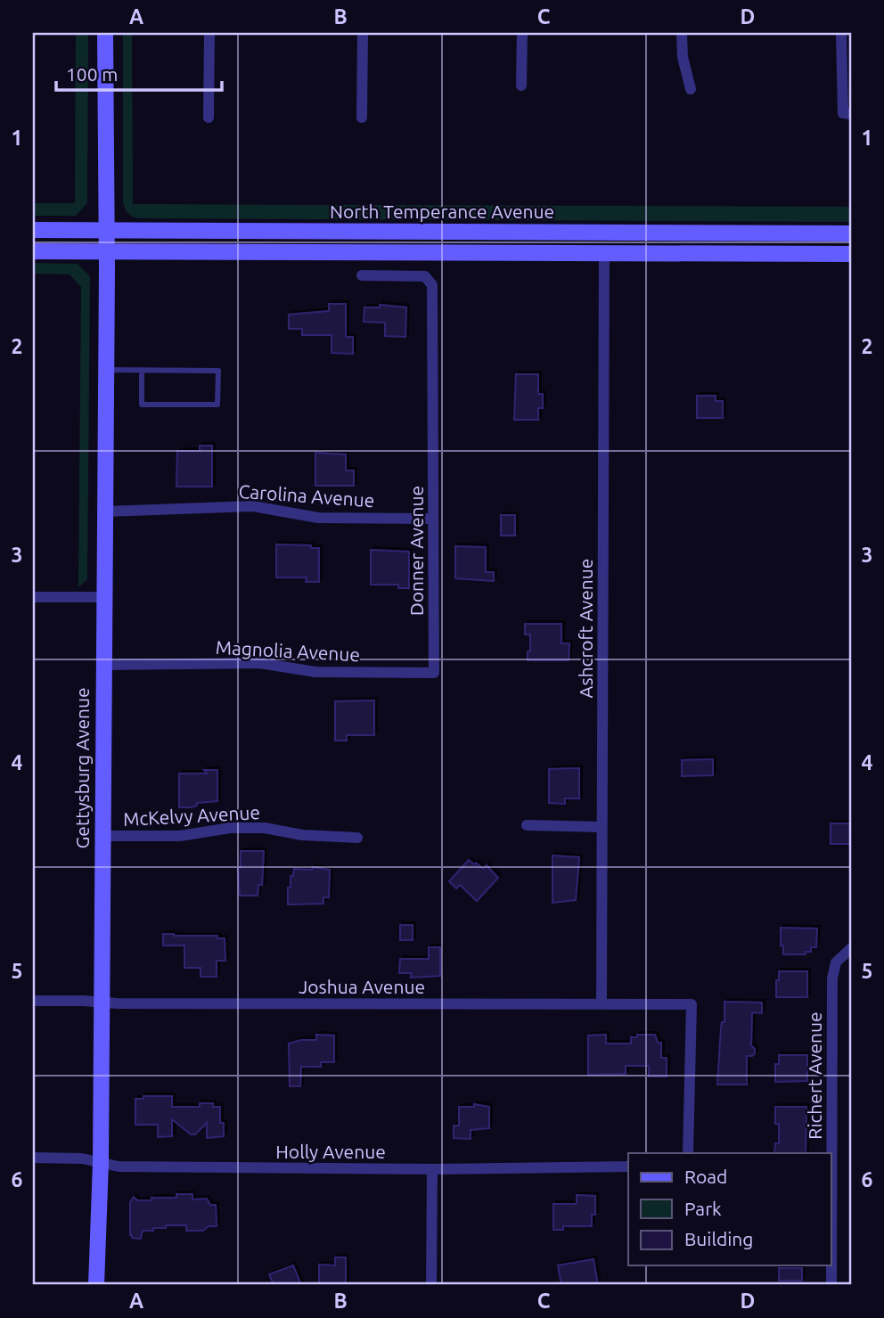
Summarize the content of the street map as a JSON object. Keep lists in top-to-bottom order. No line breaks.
{"streets":{"main road":["North Temperance Avenue","Gettysburg Avenue"],"street":["Carolina Avenue","Donner Avenue","Ashcroft Avenue","Magnolia Avenue","McKelvy Avenue","Joshua Avenue","Richert Avenue","Holly Avenue"]},"crossings":[["North Temperance Avenue","Gettysburg Avenue"],["Carolina Avenue","Donner Avenue"],["Carolina Avenue","Gettysburg Avenue"],["Donner Avenue","Magnolia Avenue"],["Ashcroft Avenue","Joshua Avenue"],["Magnolia Avenue","Gettysburg Avenue"],["Gettysburg Avenue","McKelvy Avenue"],["Gettysburg Avenue","Joshua Avenue"],["Gettysburg Avenue","Holly Avenue"]],"legend":["Road","Park","Building"],"scale_bar":"100 m","grid":{"columns":["A","B","C","D"],"rows":["1","2","3","4","5","6"]}}
